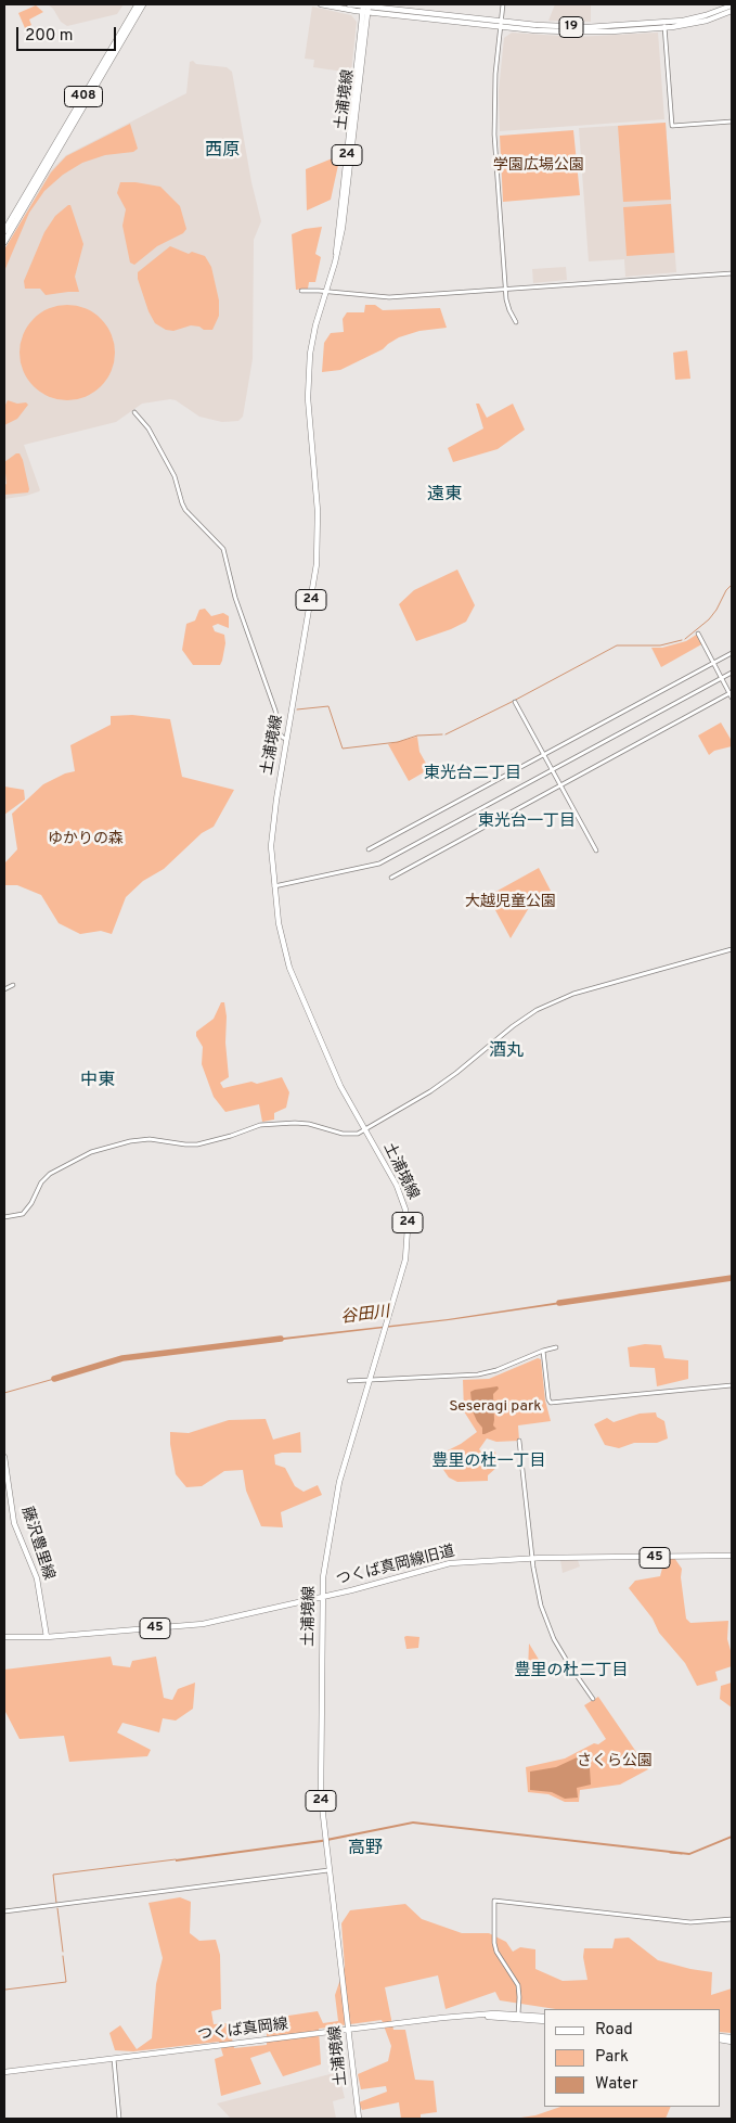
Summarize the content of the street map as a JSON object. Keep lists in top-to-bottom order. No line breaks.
{"streets":{"highway":["408"],"main road":["19","土浦境線","24","藤沢豊里線","45","つくば真岡線旧道","つくば真岡線"]},"crossings":[["19","土浦境線"],["土浦境線","つくば真岡線旧道"],["土浦境線","つくば真岡線"],["藤沢豊里線","つくば真岡線旧道"]],"districts":["西原","遠東","東光台二丁目","東光台一丁目","酒丸","中東","豊里の杜一丁目","豊里の杜二丁目","高野"],"water":["谷田川"],"parks":["学園広場公園","ゆかりの森","大越児童公園","Seseragi park","さくら公園"],"legend":["Road","Park","Water"],"scale_bar":"200 m"}
